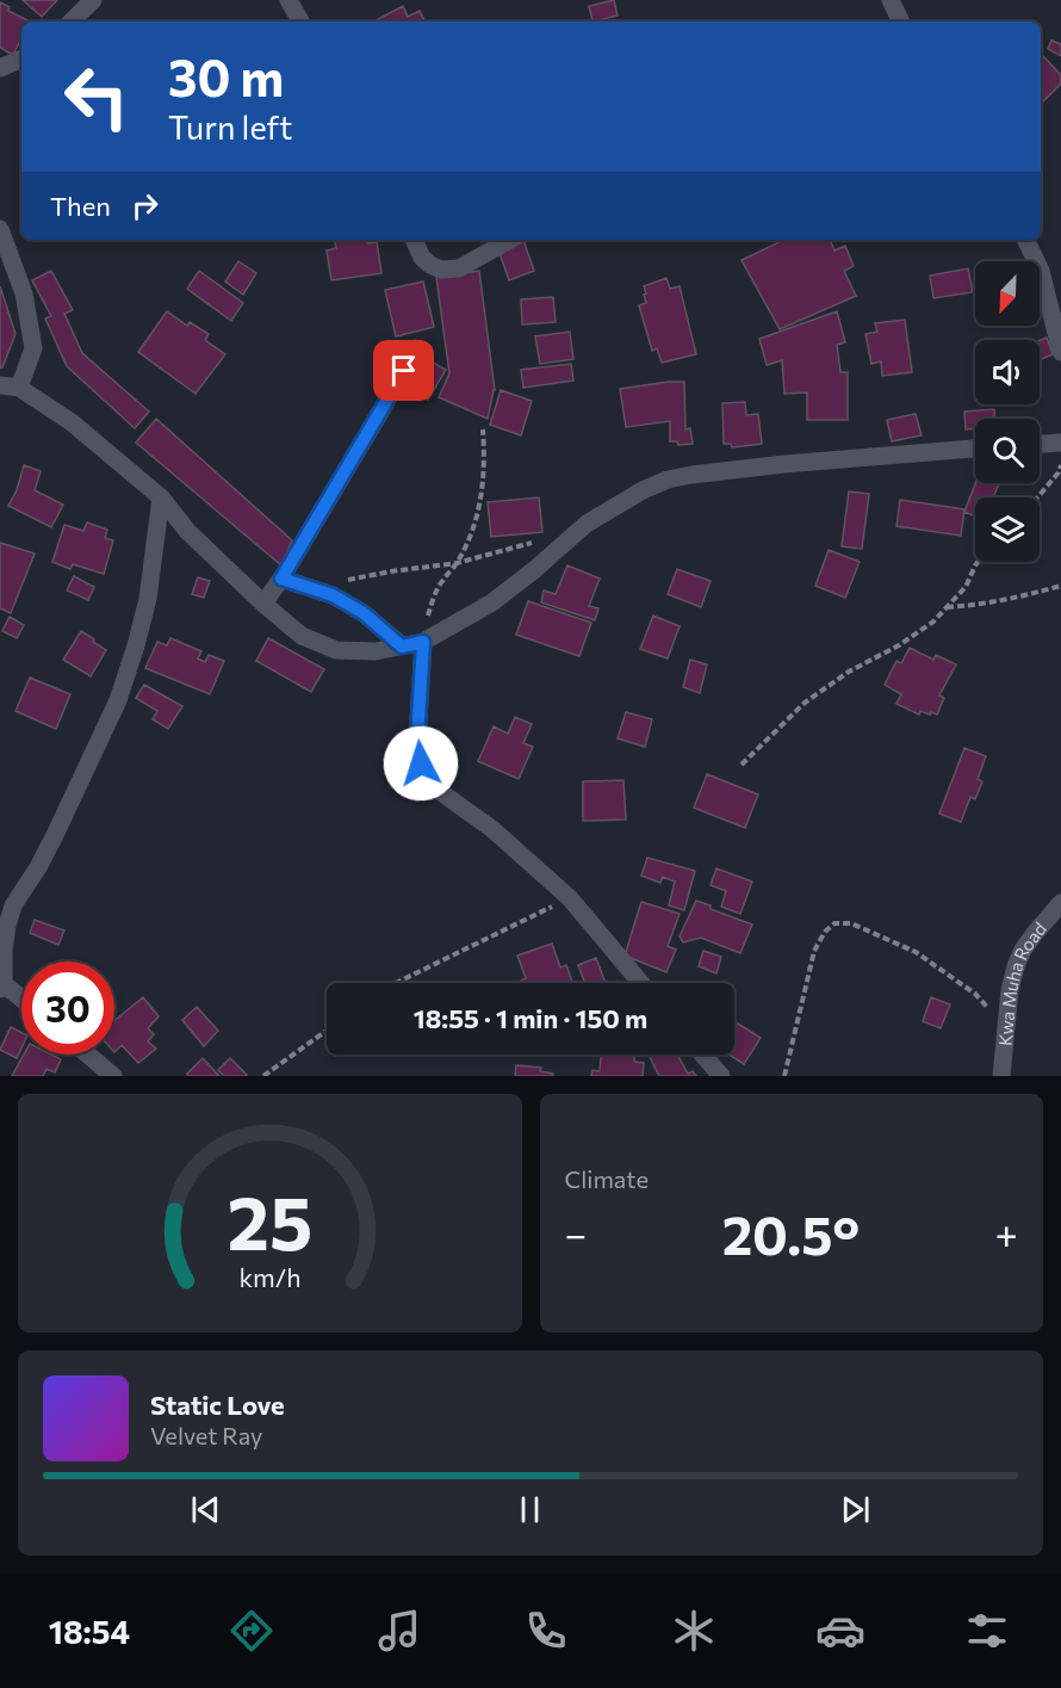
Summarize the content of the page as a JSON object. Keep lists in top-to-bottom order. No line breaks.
{"streets":{"street":["Kwa Muha Road"]},"north":"bottom left","page":{"turn":["30 m","Turn left"],"then":"Then","limit":"30","trip":"18:55 · 1 min · 150 m","tile":"Climate","heat":["−","20.5°","+"],"song":["Static Love","Velvet Ray"],"tabs":"18:54","gauge":["25","km/h"]}}
